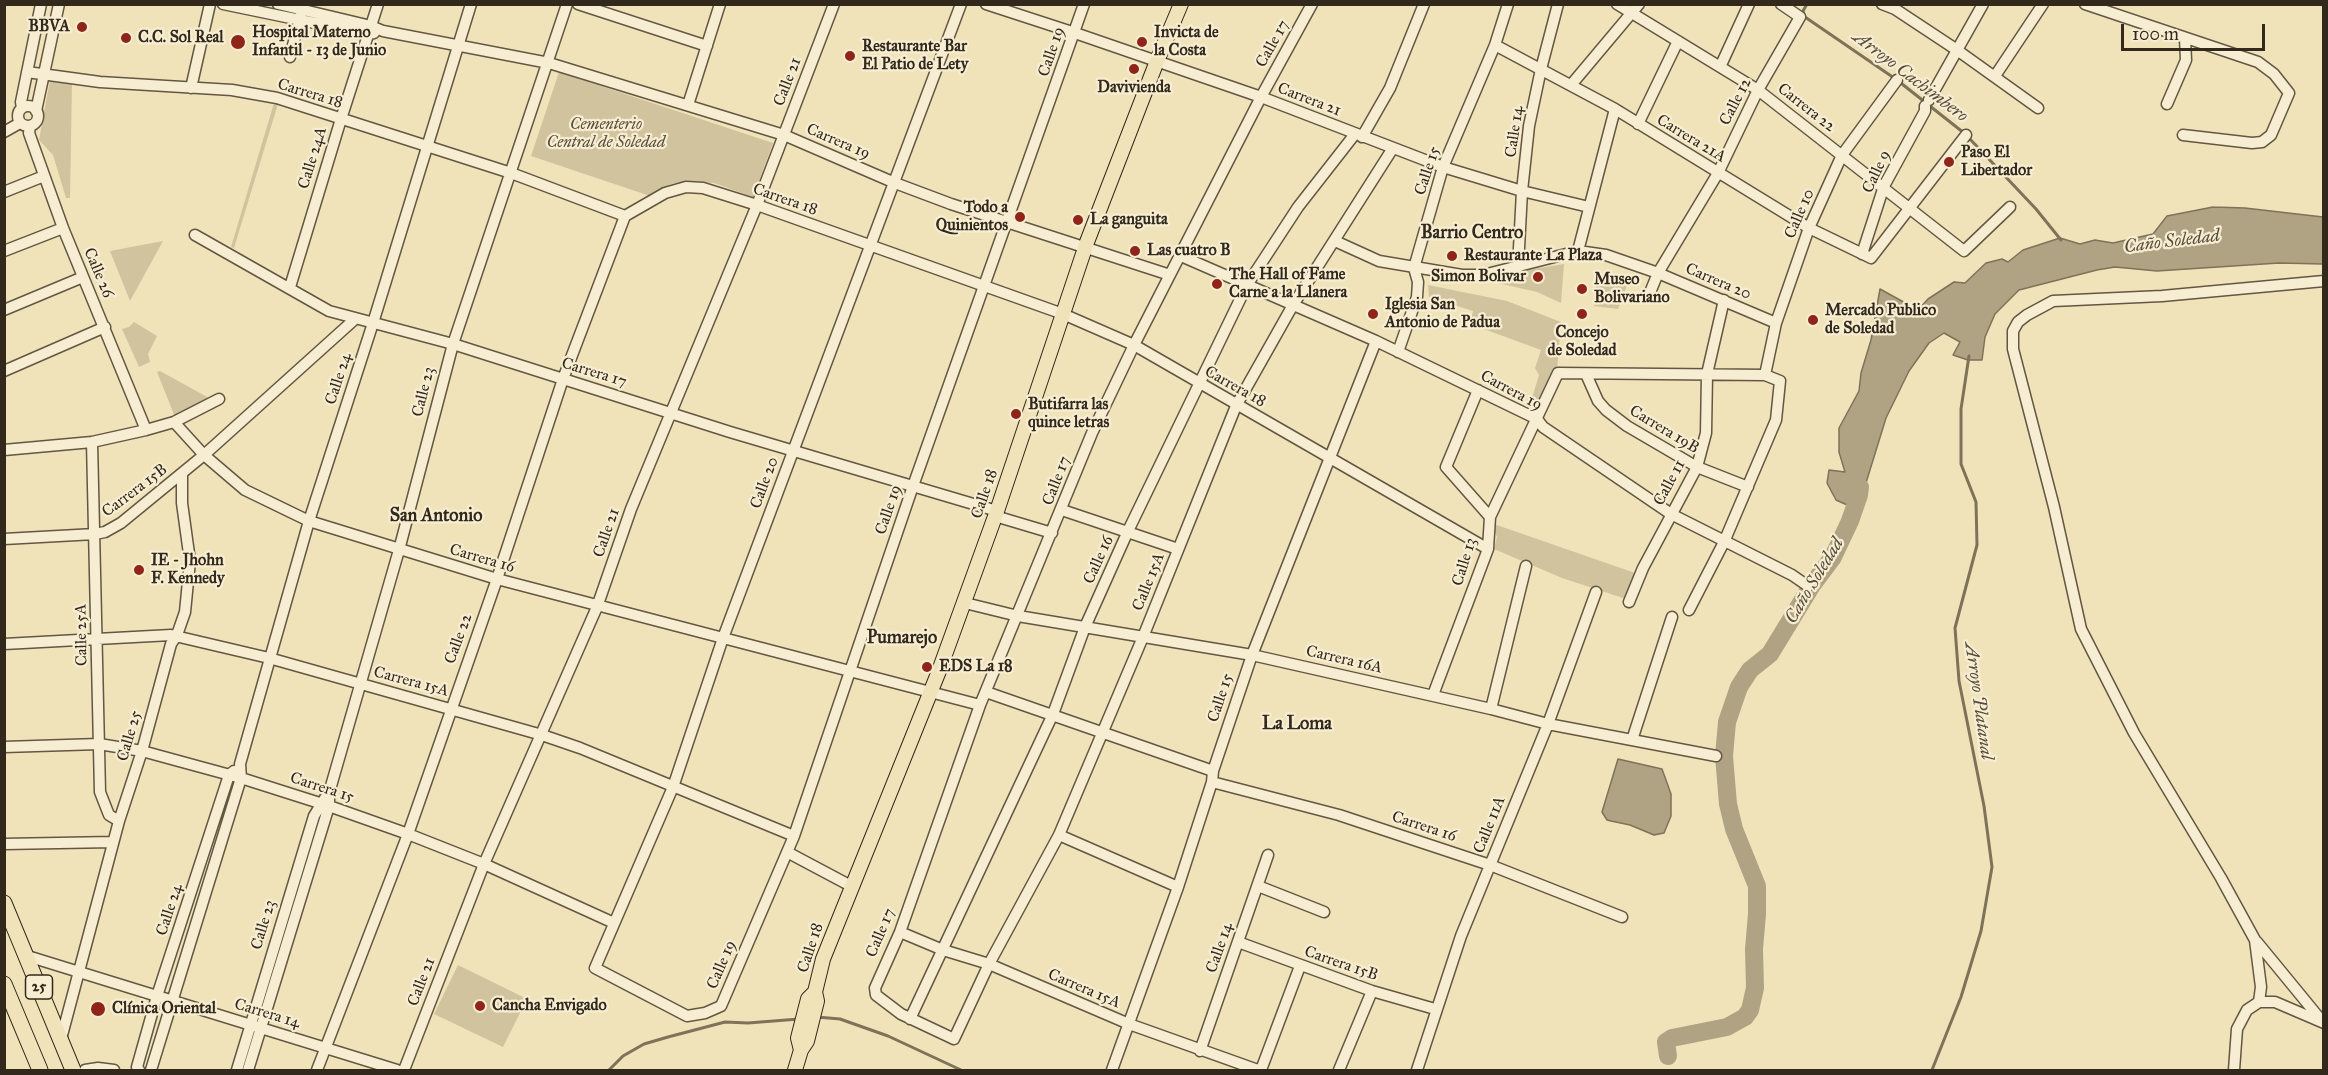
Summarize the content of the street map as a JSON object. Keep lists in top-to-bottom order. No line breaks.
{"streets":{"highway":["25"],"main road":["Calle 18"],"street":["Calle 17","Calle 19","Calle 21","Carrera 18","Carrera 21","Calle 12","Carrera 22","Calle 14","Carrera 21A","Carrera 19","Calle 24A","Calle 15","Calle 9","Calle 10","Calle 26","Carrera 20","Carrera 17","Calle 24","Calle 23","Carrera 19B","Calle 20","Calle 11","Carrera 15B","Carrera 16","Calle 16","Calle 13","Calle 15A","Calle 25A","Calle 22","Carrera 16A","Carrera 15A","Calle 25","Carrera 15","Calle 11A","Carrera 14"]},"crossings":[["Calle 17","Carrera 18"],["Calle 17","Carrera 21"],["Calle 17","Carrera 19"],["Calle 17","Carrera 17"],["Calle 17","Carrera 16"],["Calle 17","Calle 16"],["Calle 17","Calle 15A"],["Calle 17","Carrera 16A"],["Calle 17","Carrera 15A"],["Calle 19","Carrera 18"],["Calle 19","Carrera 21"],["Calle 19","Carrera 19"],["Calle 19","Carrera 17"],["Calle 19","Calle 20"],["Calle 19","Carrera 16"],["Calle 19","Carrera 15A"],["Calle 21","Carrera 18"],["Calle 21","Carrera 19"],["Calle 21","Carrera 17"],["Calle 21","Carrera 16"],["Calle 21","Carrera 15A"],["Calle 21","Carrera 15"],["Carrera 18","Calle 24A"],["Carrera 18","Calle 15"],["Carrera 18","Calle 26"],["Carrera 18","Calle 24"],["Carrera 18","Calle 23"],["Carrera 18","Calle 20"],["Carrera 18","Calle 18"],["Carrera 18","Calle 16"],["Carrera 18","Calle 13"],["Carrera 18","Calle 15A"],["Carrera 18","Calle 22"],["Carrera 21","Calle 14"],["Carrera 21","Calle 15"],["Carrera 21","Calle 18"],["Carrera 21","Calle 16"],["Carrera 21","Calle 15A"],["Calle 12","Carrera 22"],["Calle 12","Carrera 21A"],["Calle 12","Carrera 20"],["Carrera 22","Calle 9"],["Carrera 22","Calle 10"],["Calle 14","Carrera 21A"],["Calle 14","Carrera 20"],["Calle 14","Carrera 15B"],["Calle 14","Carrera 15A"],["Carrera 21A","Calle 15"],["Carrera 21A","Calle 9"],["Carrera 21A","Calle 10"],["Carrera 19","Calle 24A"],["Carrera 19","Calle 15"],["Carrera 19","Calle 24"],["Carrera 19","Calle 23"],["Carrera 19","Calle 20"],["Carrera 19","Calle 11"],["Carrera 19","Calle 18"],["Carrera 19","Calle 16"],["Carrera 19","Calle 13"],["Carrera 19","Calle 15A"],["Calle 24A","Carrera 17"],["Calle 15","Carrera 20"],["Calle 15","Carrera 16"],["Calle 15","Carrera 16A"],["Calle 15","Carrera 15A"],["Calle 10","Carrera 20"],["Carrera 20","Calle 11"],["Carrera 20","Calle 15A"],["Carrera 17","Calle 24"],["Carrera 17","Calle 23"],["Carrera 17","Calle 20"],["Carrera 17","Calle 18"],["Carrera 17","Calle 22"],["Calle 24","Carrera 16"],["Calle 24","Carrera 15A"],["Calle 24","Carrera 15"],["Calle 24","Carrera 14"],["Calle 23","Carrera 16"],["Calle 23","Carrera 15A"],["Calle 23","Carrera 15"],["Calle 23","Carrera 14"],["Carrera 19B","Calle 11"],["Carrera 19B","Calle 13"],["Calle 20","Carrera 16"],["Calle 20","Carrera 15A"],["Calle 20","Carrera 15"],["Carrera 15B","Carrera 16"],["Carrera 15B","Calle 25A"],["Carrera 15B","Calle 25"],["Carrera 15B","Calle 11A"],["Calle 18","Carrera 16"],["Calle 18","Carrera 16A"],["Carrera 16","Calle 16"],["Carrera 16","Calle 15A"],["Carrera 16","Calle 22"],["Carrera 16","Calle 11A"],["Calle 16","Calle 15A"],["Calle 16","Carrera 16A"],["Calle 16","Carrera 15A"],["Calle 13","Carrera 16A"],["Calle 15A","Carrera 16A"],["Calle 15A","Carrera 15A"],["Calle 25A","Carrera 15A"],["Calle 25A","Calle 25"],["Calle 25A","Carrera 15"],["Calle 22","Carrera 15A"],["Calle 22","Carrera 15"],["Calle 22","Carrera 14"],["Carrera 16A","Calle 11A"],["Carrera 15A","Calle 25"],["Calle 25","Carrera 15"],["Calle 25","25"],["Calle 25","Carrera 14"],["25","Carrera 14"]],"districts":["Barrio Centro","San Antonio","Pumarejo","La Loma"],"water":["Arroyo Cachimbero","Caño Soledad","Arroyo Platanal"],"parks":["Cementerio Central de Soledad"],"places":["BBVA","C.C. Sol Real","Hospital Materno Infantil - 13 de Junio","Invicta de la Costa","Restaurante Bar El Patio de Lety","Davivienda","Paso El Libertador","Todo a Quinientos","La ganguita","Las cuatro B","Restaurante La Plaza","Simon Bolivar","The Hall of Fame Carne a la Llanera","Museo Bolivariano","Iglesia San Antonio de Padua","Concejo de Soledad","Mercado Publico de Soledad","Butifarra las quince letras","IE - Jhohn F. Kennedy","EDS La 18","Cancha Envigado","Clínica Oriental"],"scale_bar":"100 m"}
